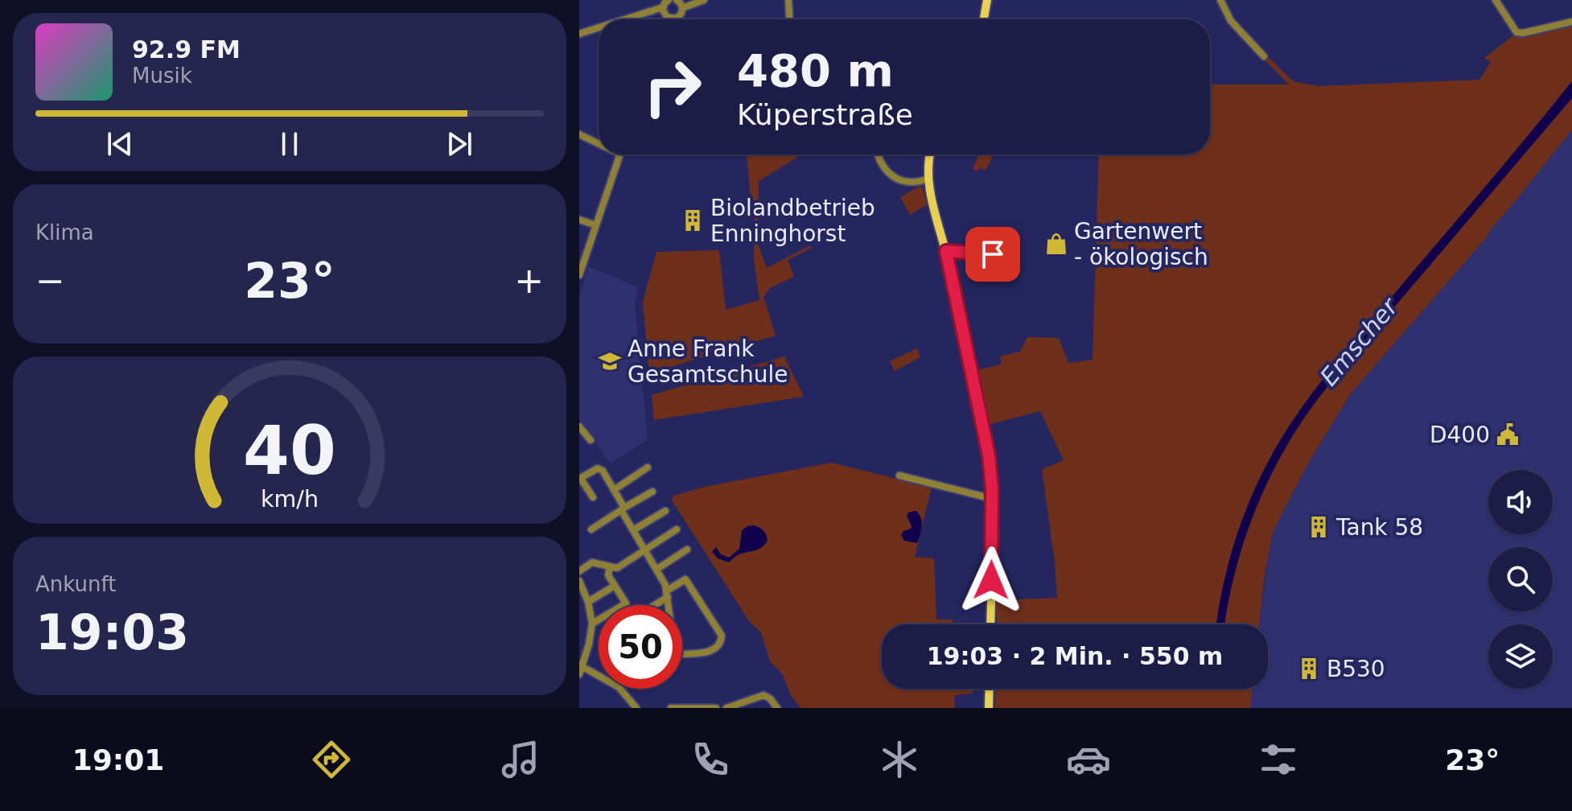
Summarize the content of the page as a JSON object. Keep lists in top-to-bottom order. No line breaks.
{"water":["Emscher"],"places":{"building":["Biolandbetrieb Enninghorst","Tank 58","B530"],"shop":["Gartenwert - ökologisch"],"school or university":["Anne Frank Gesamtschule"],"public building":["D400"]},"page":{"turn":["480 m","Küperstraße"],"song":["92.9 FM","Musik"],"tile":["Klima",["Ankunft","19:03"]],"heat":["−","23°","+"],"limit":"50","trip":"19:03 · 2 Min. · 550 m","tabs":["19:01","23°"],"gauge":["40","km/h"]}}
